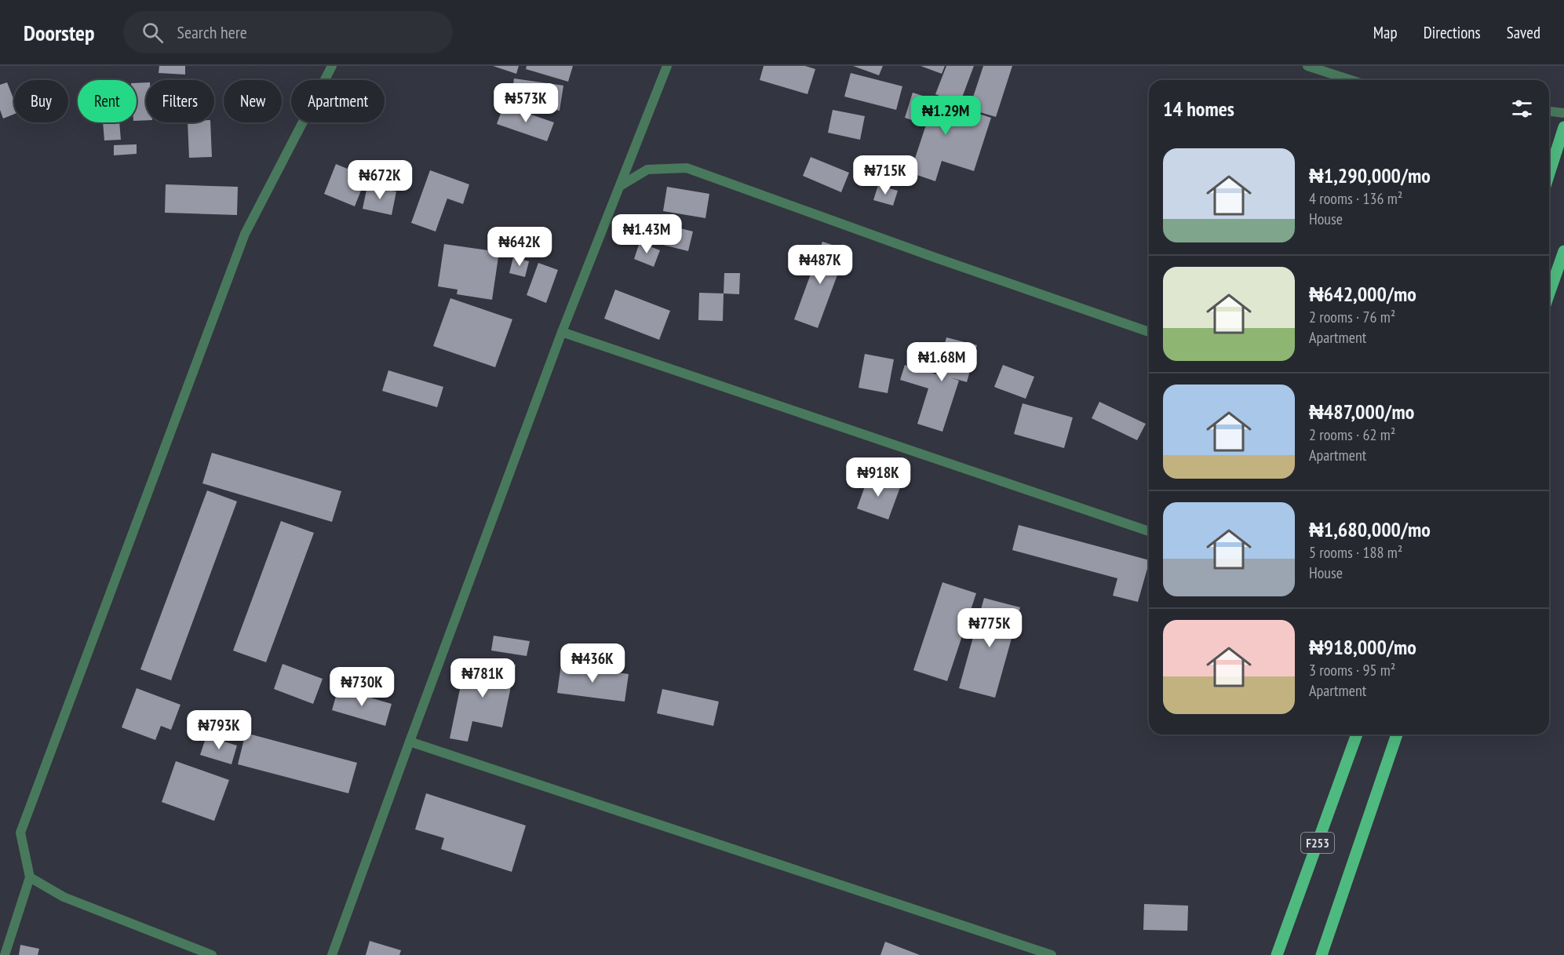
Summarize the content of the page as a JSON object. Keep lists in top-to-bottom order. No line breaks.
{"streets":{"main road":["F253"]},"page":{"header":"Doorstep","search":"Search here","nav":["Map","Directions","Saved"],"chip":["Buy","Rent","Filters","New","Apartment"],"heading":"14 homes","price":["₦573K","₦1.29M","₦715K","₦672K","₦1.43M","₦642K","₦487K","₦1.68M","₦918K","₦775K","₦436K","₦781K","₦730K","₦793K"],"list":[{"name":"₦1,290,000/mo","note":"4 rooms · 136 m² · House"},{"name":"₦642,000/mo","note":"2 rooms · 76 m² · Apartment"},{"name":"₦487,000/mo","note":"2 rooms · 62 m² · Apartment"},{"name":"₦1,680,000/mo","note":"5 rooms · 188 m² · House"},{"name":"₦918,000/mo","note":"3 rooms · 95 m² · Apartment"}]}}
